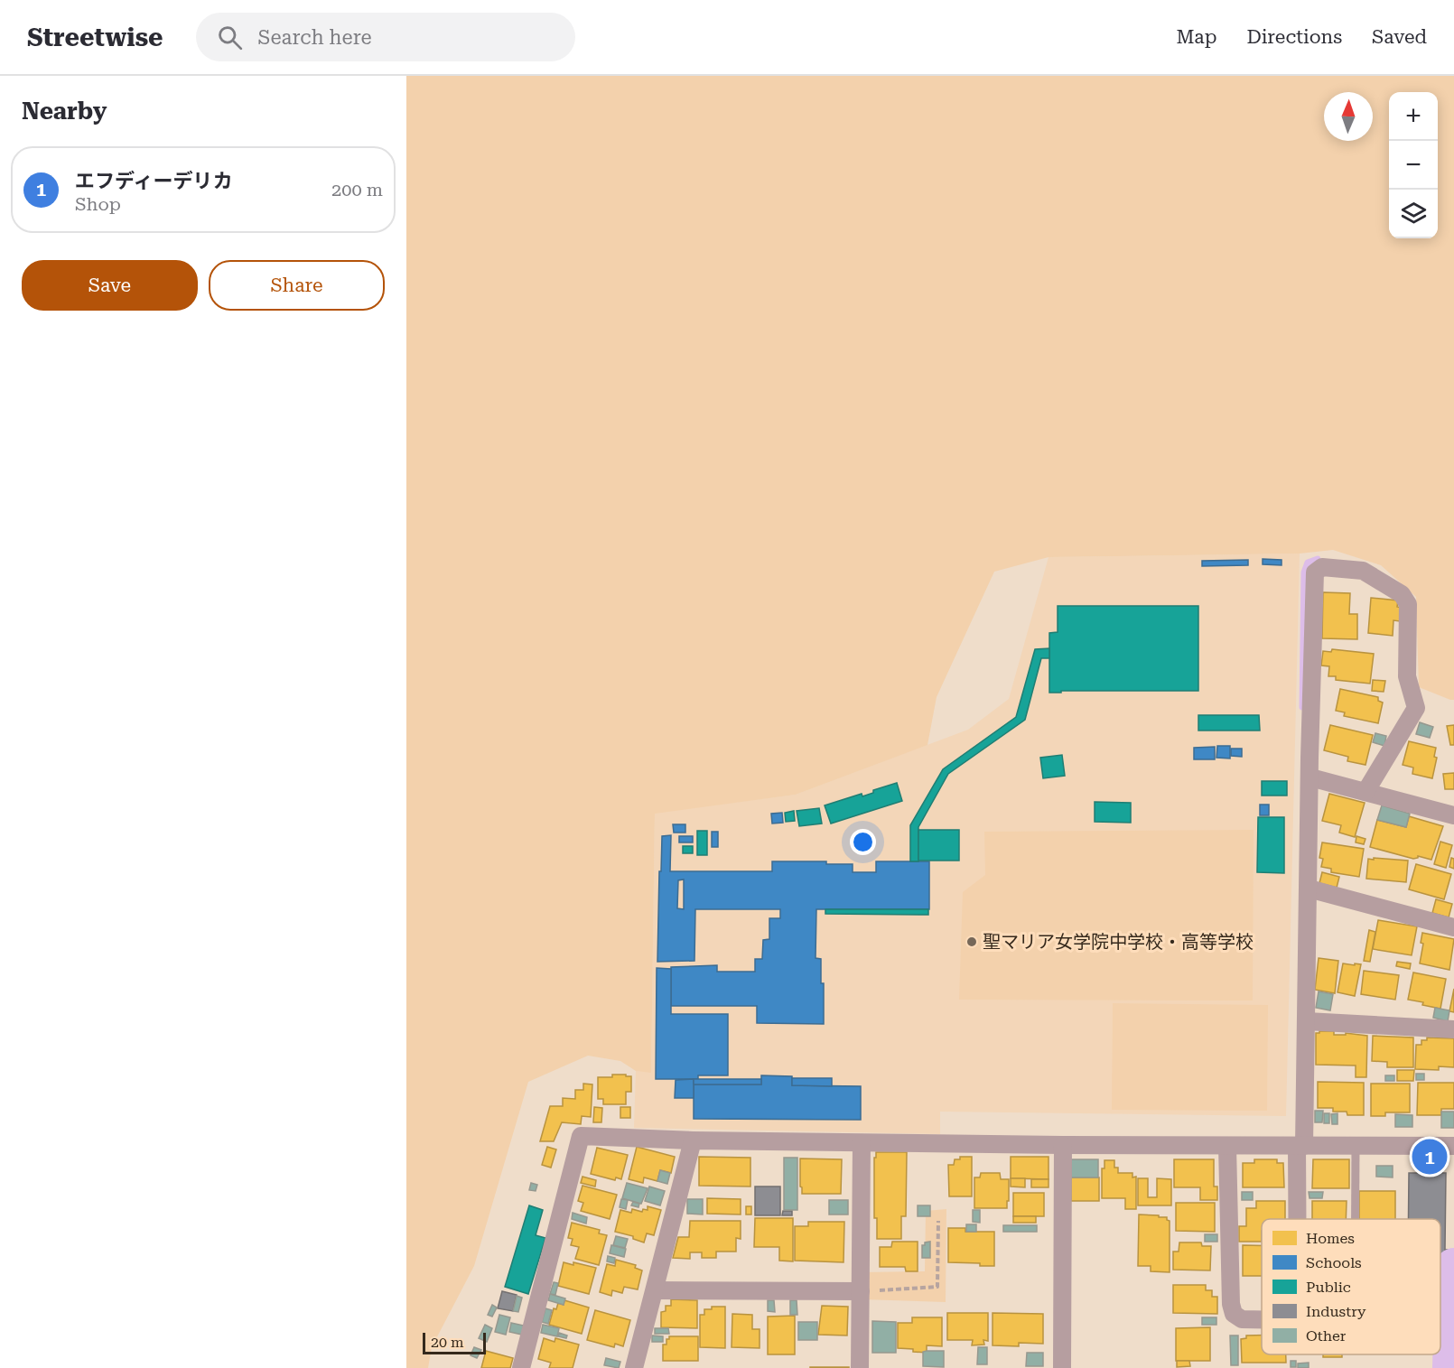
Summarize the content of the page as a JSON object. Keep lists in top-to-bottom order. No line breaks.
{"places":["聖マリア女学院中学校・高等学校"],"legend":["Homes","Schools","Public","Industry","Other"],"scale_bar":"20 m","north":"top","page":{"header":"Streetwise","search":"Search here","nav":["Map","Directions","Saved"],"heading":"Nearby","map_buttons":["+","−"],"list":[{"mark":"1","name":"エフディーデリカ","note":"Shop","value":"200 m"}],"buttons":["Save","Share"],"pins":"1","scale":"20 m"}}
